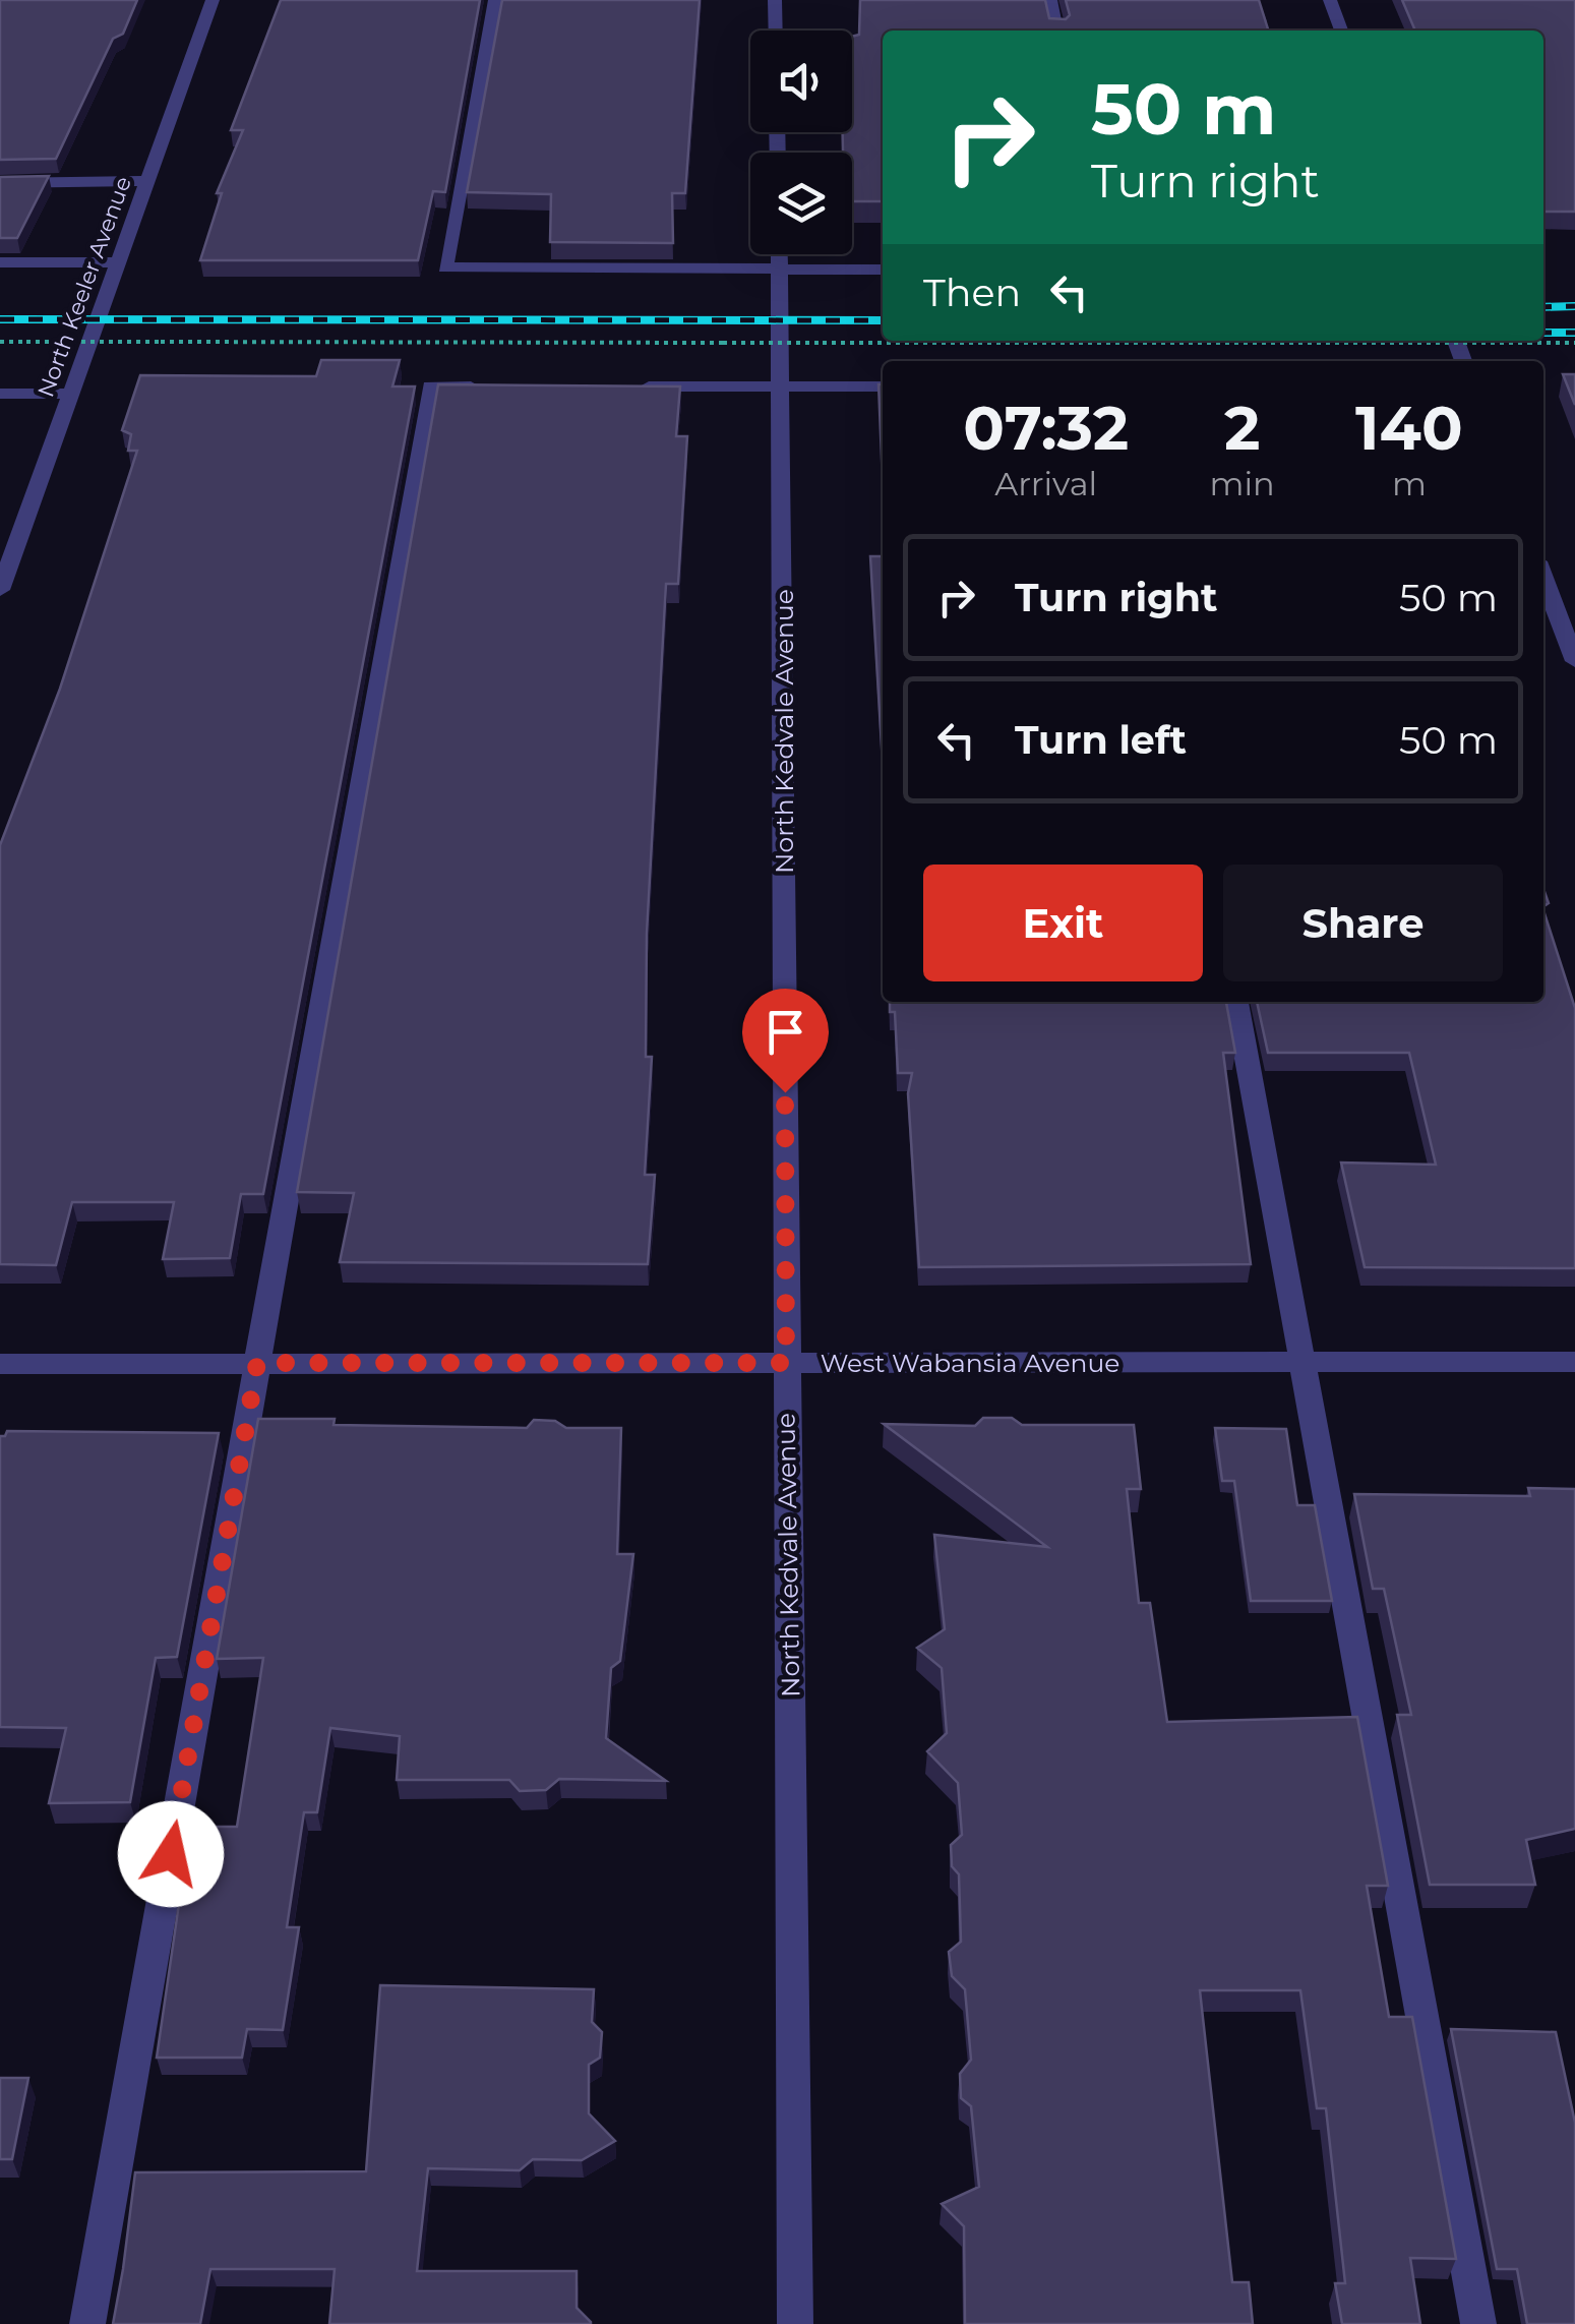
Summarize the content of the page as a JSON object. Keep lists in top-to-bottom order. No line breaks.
{"streets":{"street":["North Keeler Avenue","North Kedvale Avenue","West Wabansia Avenue"]},"crossings":[["North Kedvale Avenue","West Wabansia Avenue"]],"page":{"turn":["50 m","Turn right"],"then":"Then","eta":["07:32","Arrival","2","min","140","m"],"list":[{"name":"Turn right","value":"50 m"},{"name":"Turn left","value":"50 m"}],"buttons":["Exit","Share"]}}
